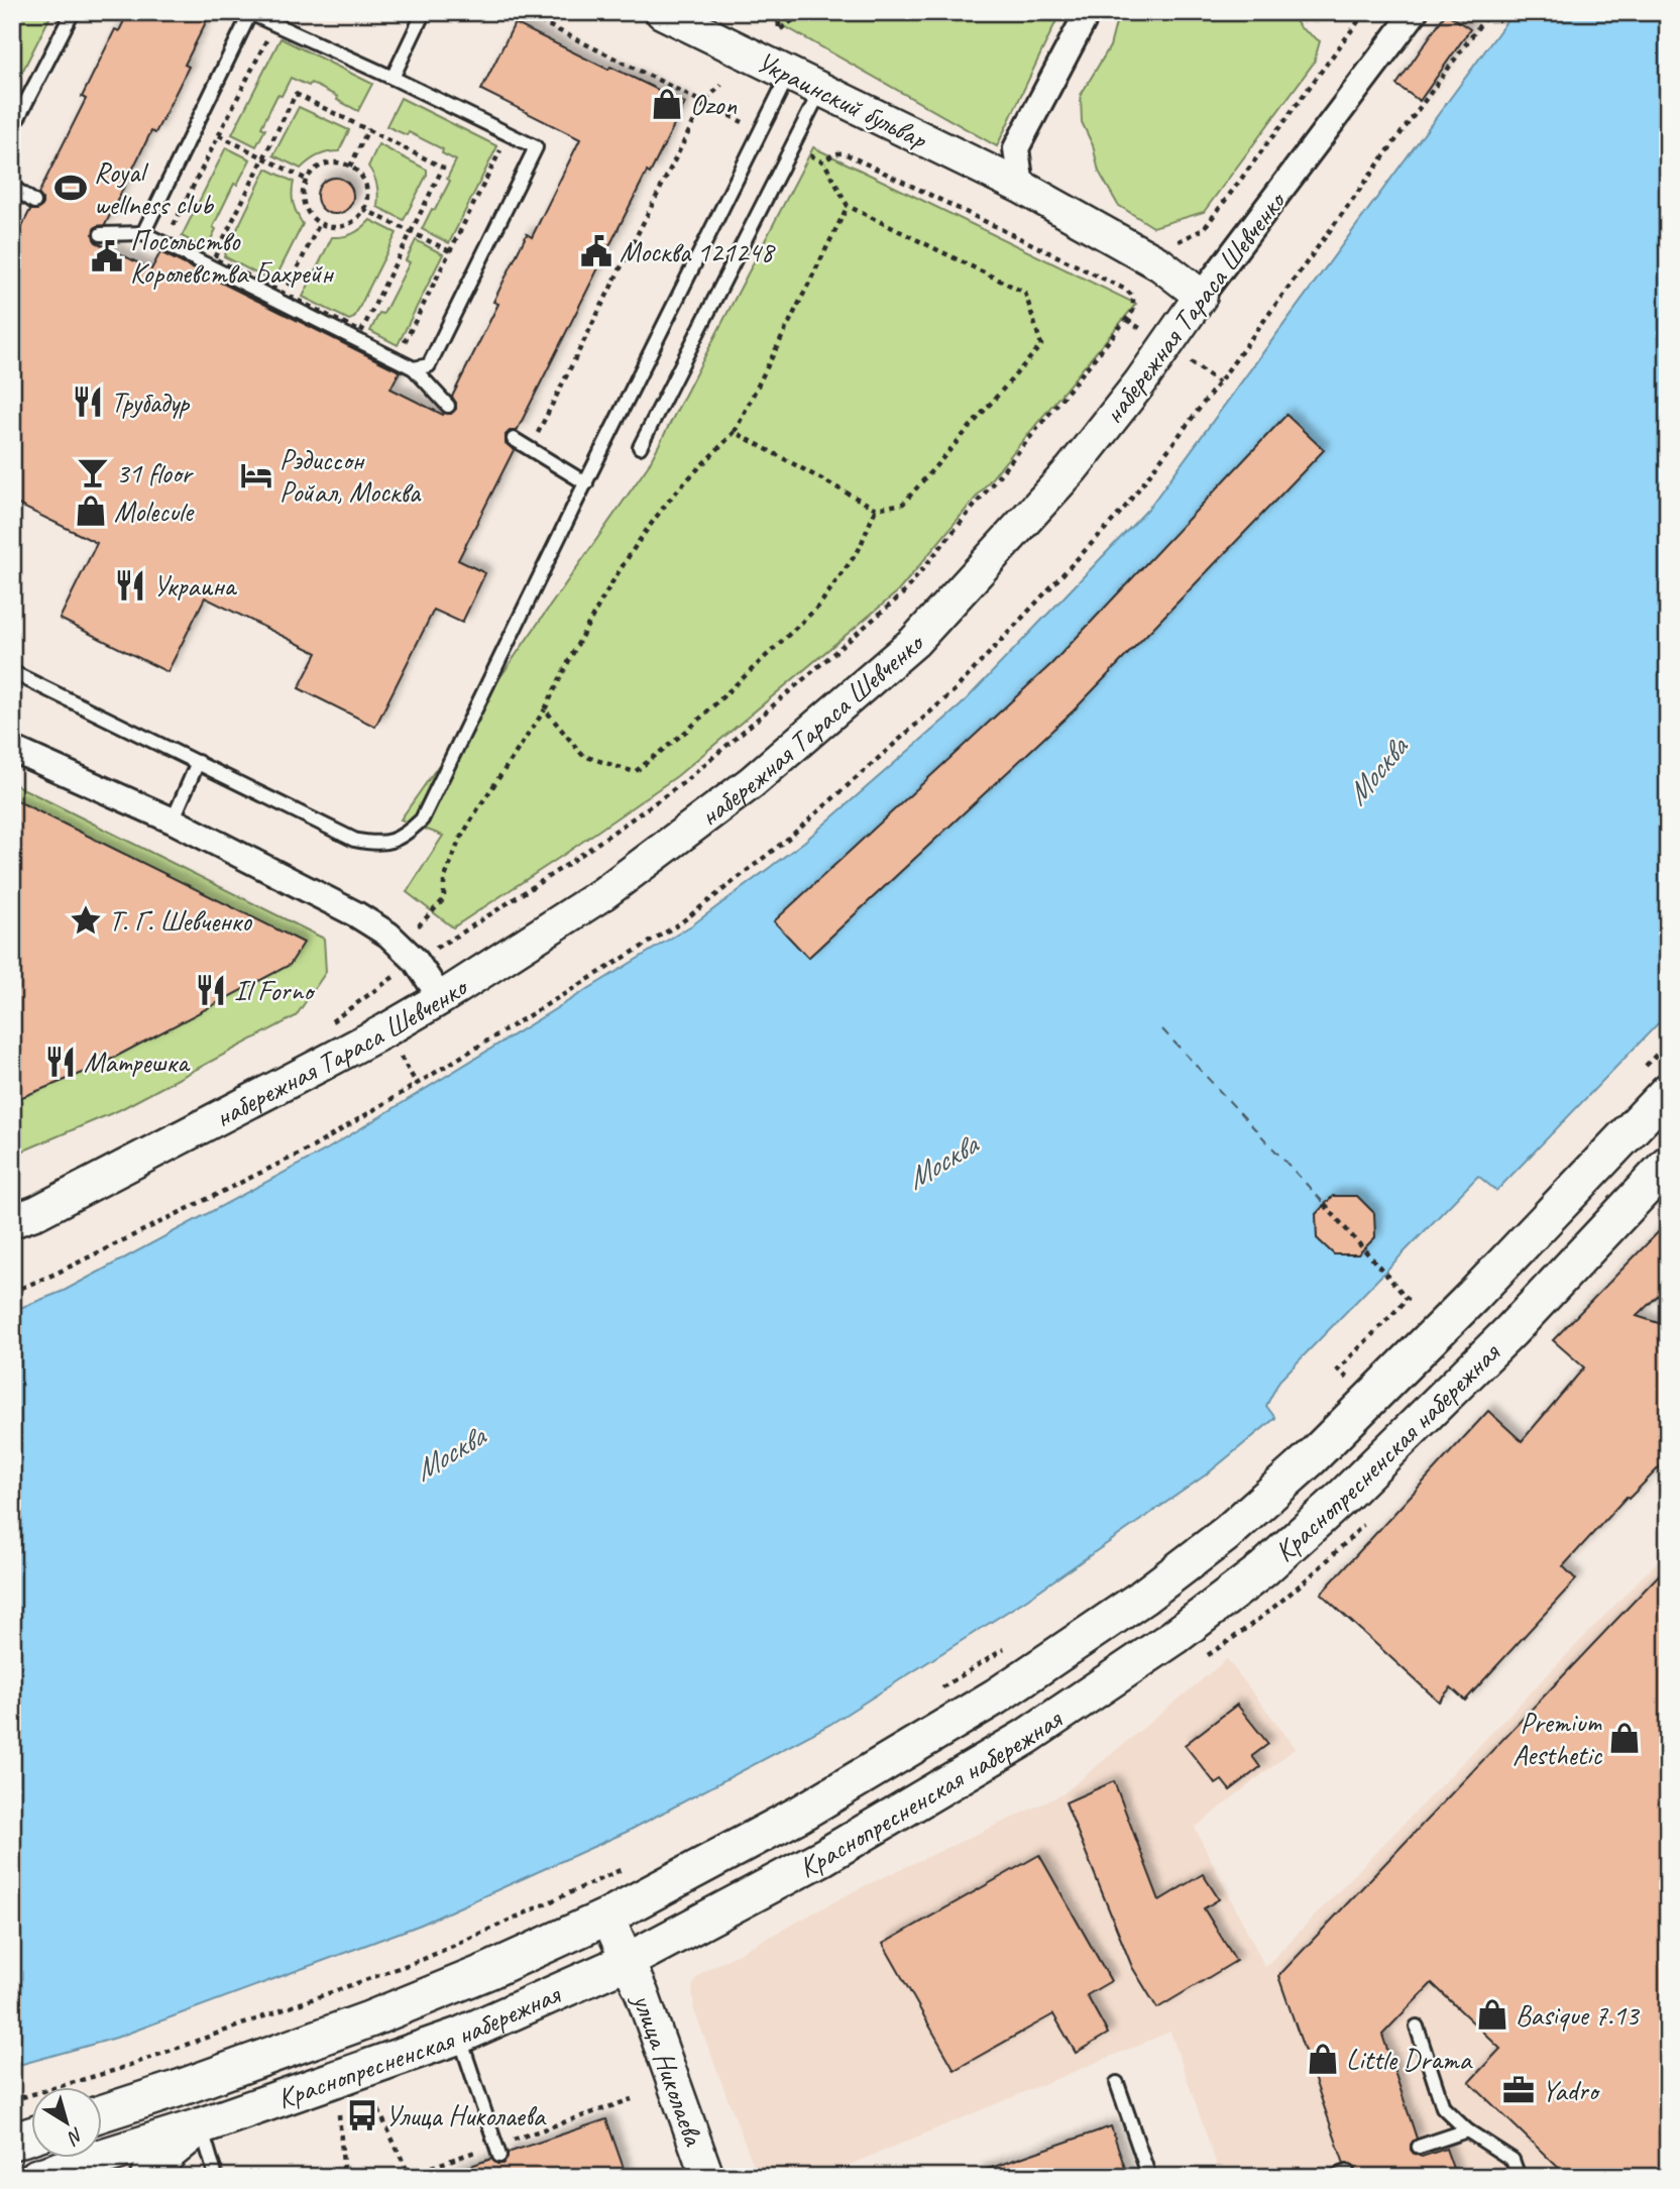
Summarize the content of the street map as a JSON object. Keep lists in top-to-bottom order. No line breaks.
{"streets":{"main road":["Краснопресненская набережная"],"street":["Украинский бульвар","набережная Тараса Шевченко","улица Николаева"]},"crossings":[["Украинский бульвар","набережная Тараса Шевченко"],["Краснопресненская набережная","улица Николаева"]],"water":["Москва"],"places":{"shop":["Ozon","Molecule","Premium Aesthetic","Basique 7.13","Little Drama"],"sports":["Royal wellness club"],"public building":["Москва 121248","Посольство Королевства Бахрейн"],"restaurant":["Трубадур","Украина","Il Forno","Матрешка"],"bar":["31 floor"],"hotel":["Рэдиссон Ройал, Москва"],"place":["Т. Г. Шевченко"],"office":["Yadro"],"bus stop":["Улица Николаева"]},"north":"bottom right"}
